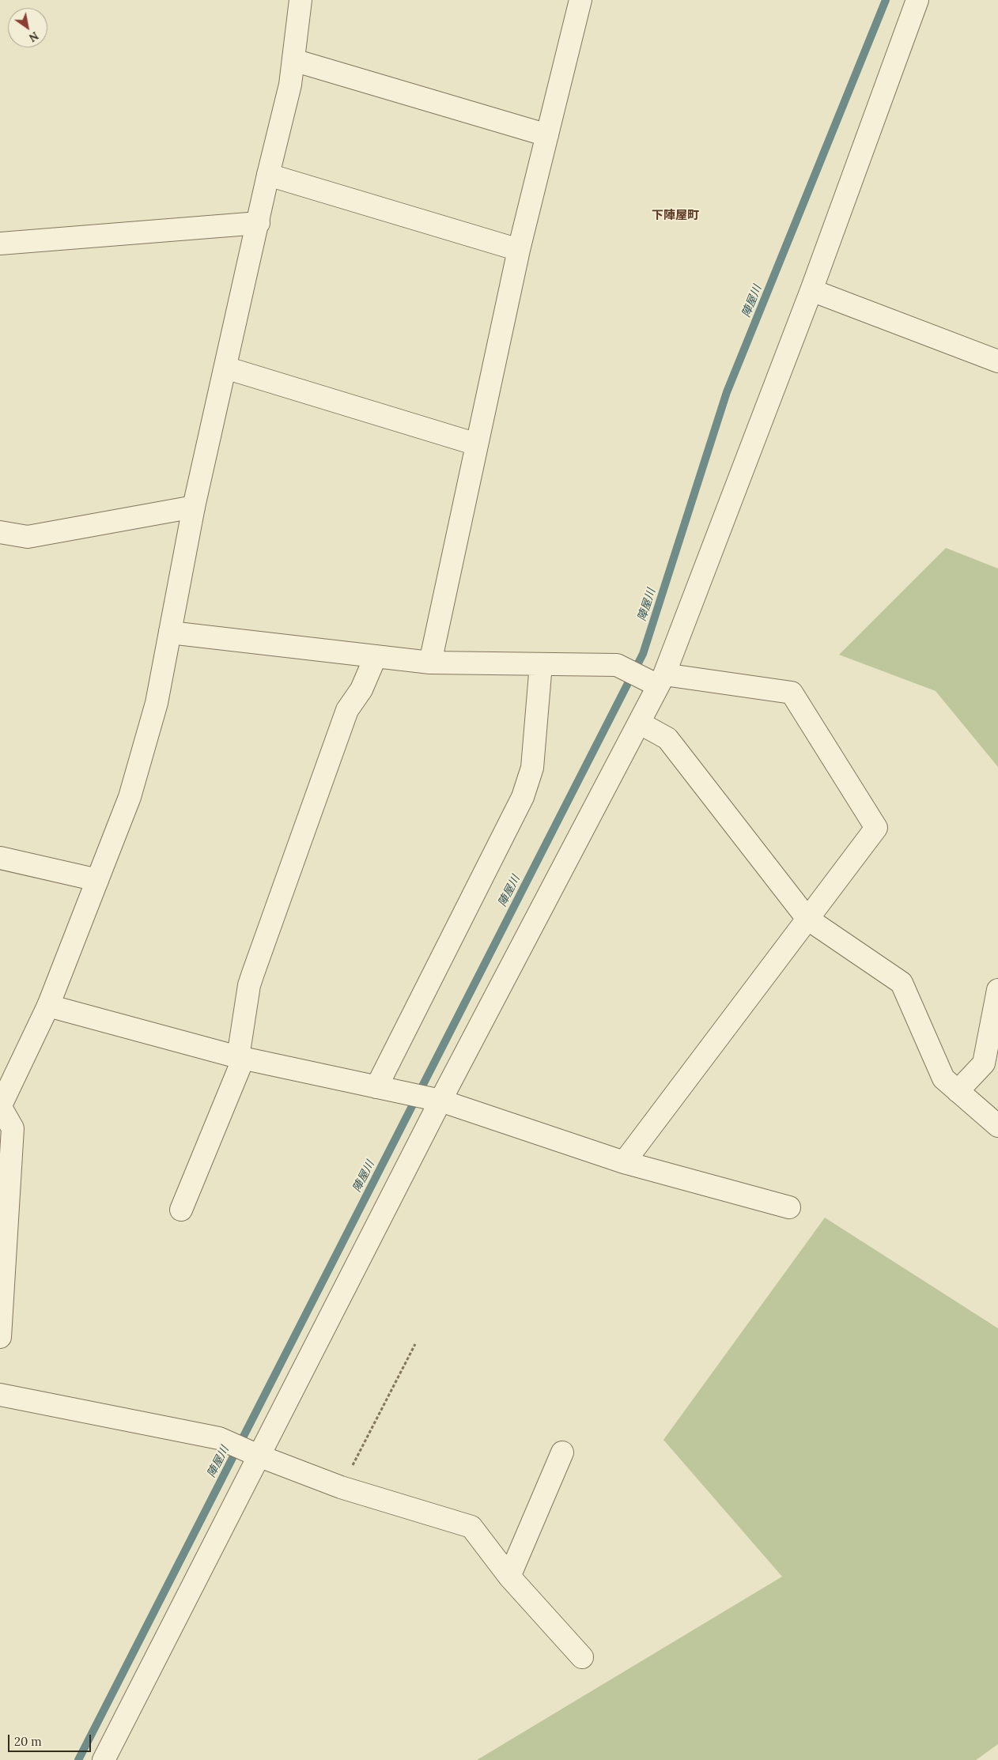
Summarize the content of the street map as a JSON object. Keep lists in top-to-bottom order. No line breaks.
{"districts":["下陣屋町"],"water":["陣屋川"],"scale_bar":"20 m","north":"bottom right"}
